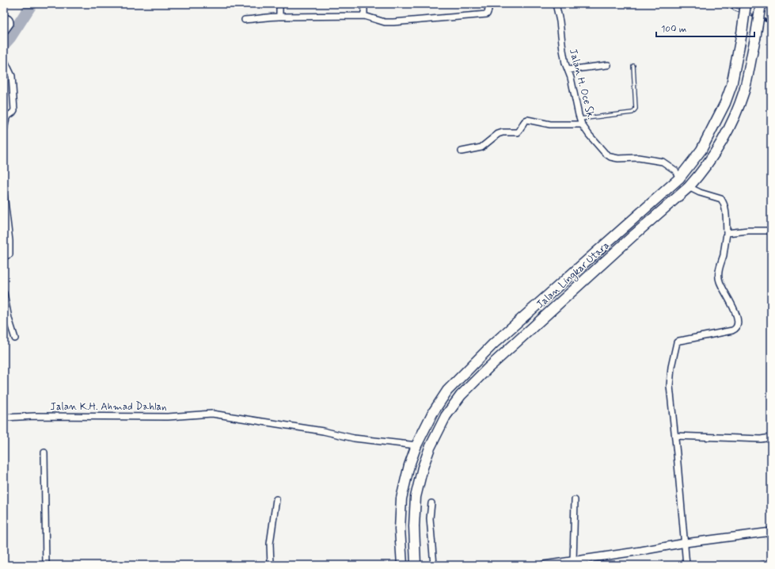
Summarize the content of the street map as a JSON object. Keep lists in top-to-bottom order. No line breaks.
{"streets":{"main road":["Jalan Lingkar Utara"],"street":["Jalan H. Oce Sk.","Jalan K.H. Ahmad Dahlan"]},"crossings":[["Jalan H. Oce Sk.","Jalan Lingkar Utara"],["Jalan Lingkar Utara","Jalan K.H. Ahmad Dahlan"]],"scale_bar":"100 m"}
